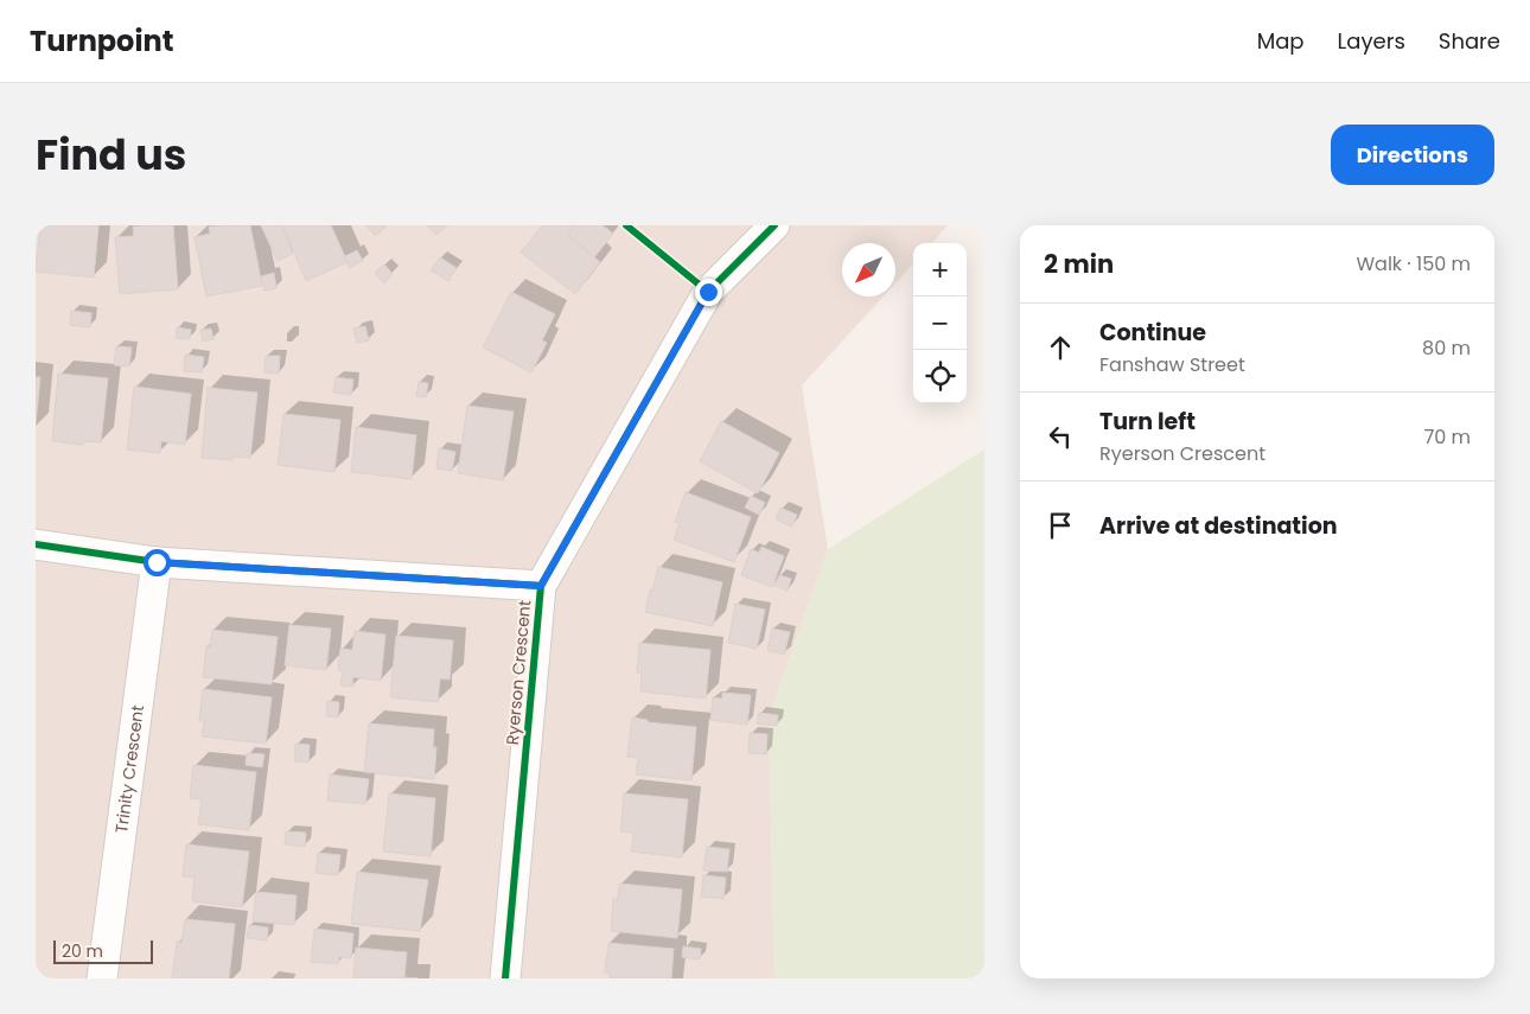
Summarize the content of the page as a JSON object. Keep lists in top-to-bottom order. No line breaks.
{"streets":{"street":["Ryerson Crescent","Trinity Crescent"]},"scale_bar":"20 m","north":"bottom left","page":{"header":"Turnpoint","nav":["Map","Layers","Share"],"title":"Find us","buttons":"Directions","heading":["2 min","Walk · 150 m"],"map_buttons":["+","−"],"list":[["Continue","Fanshaw Street","80 m"],["Turn left","Ryerson Crescent","70 m"],"Arrive at destination"],"scale":"20 m"}}
